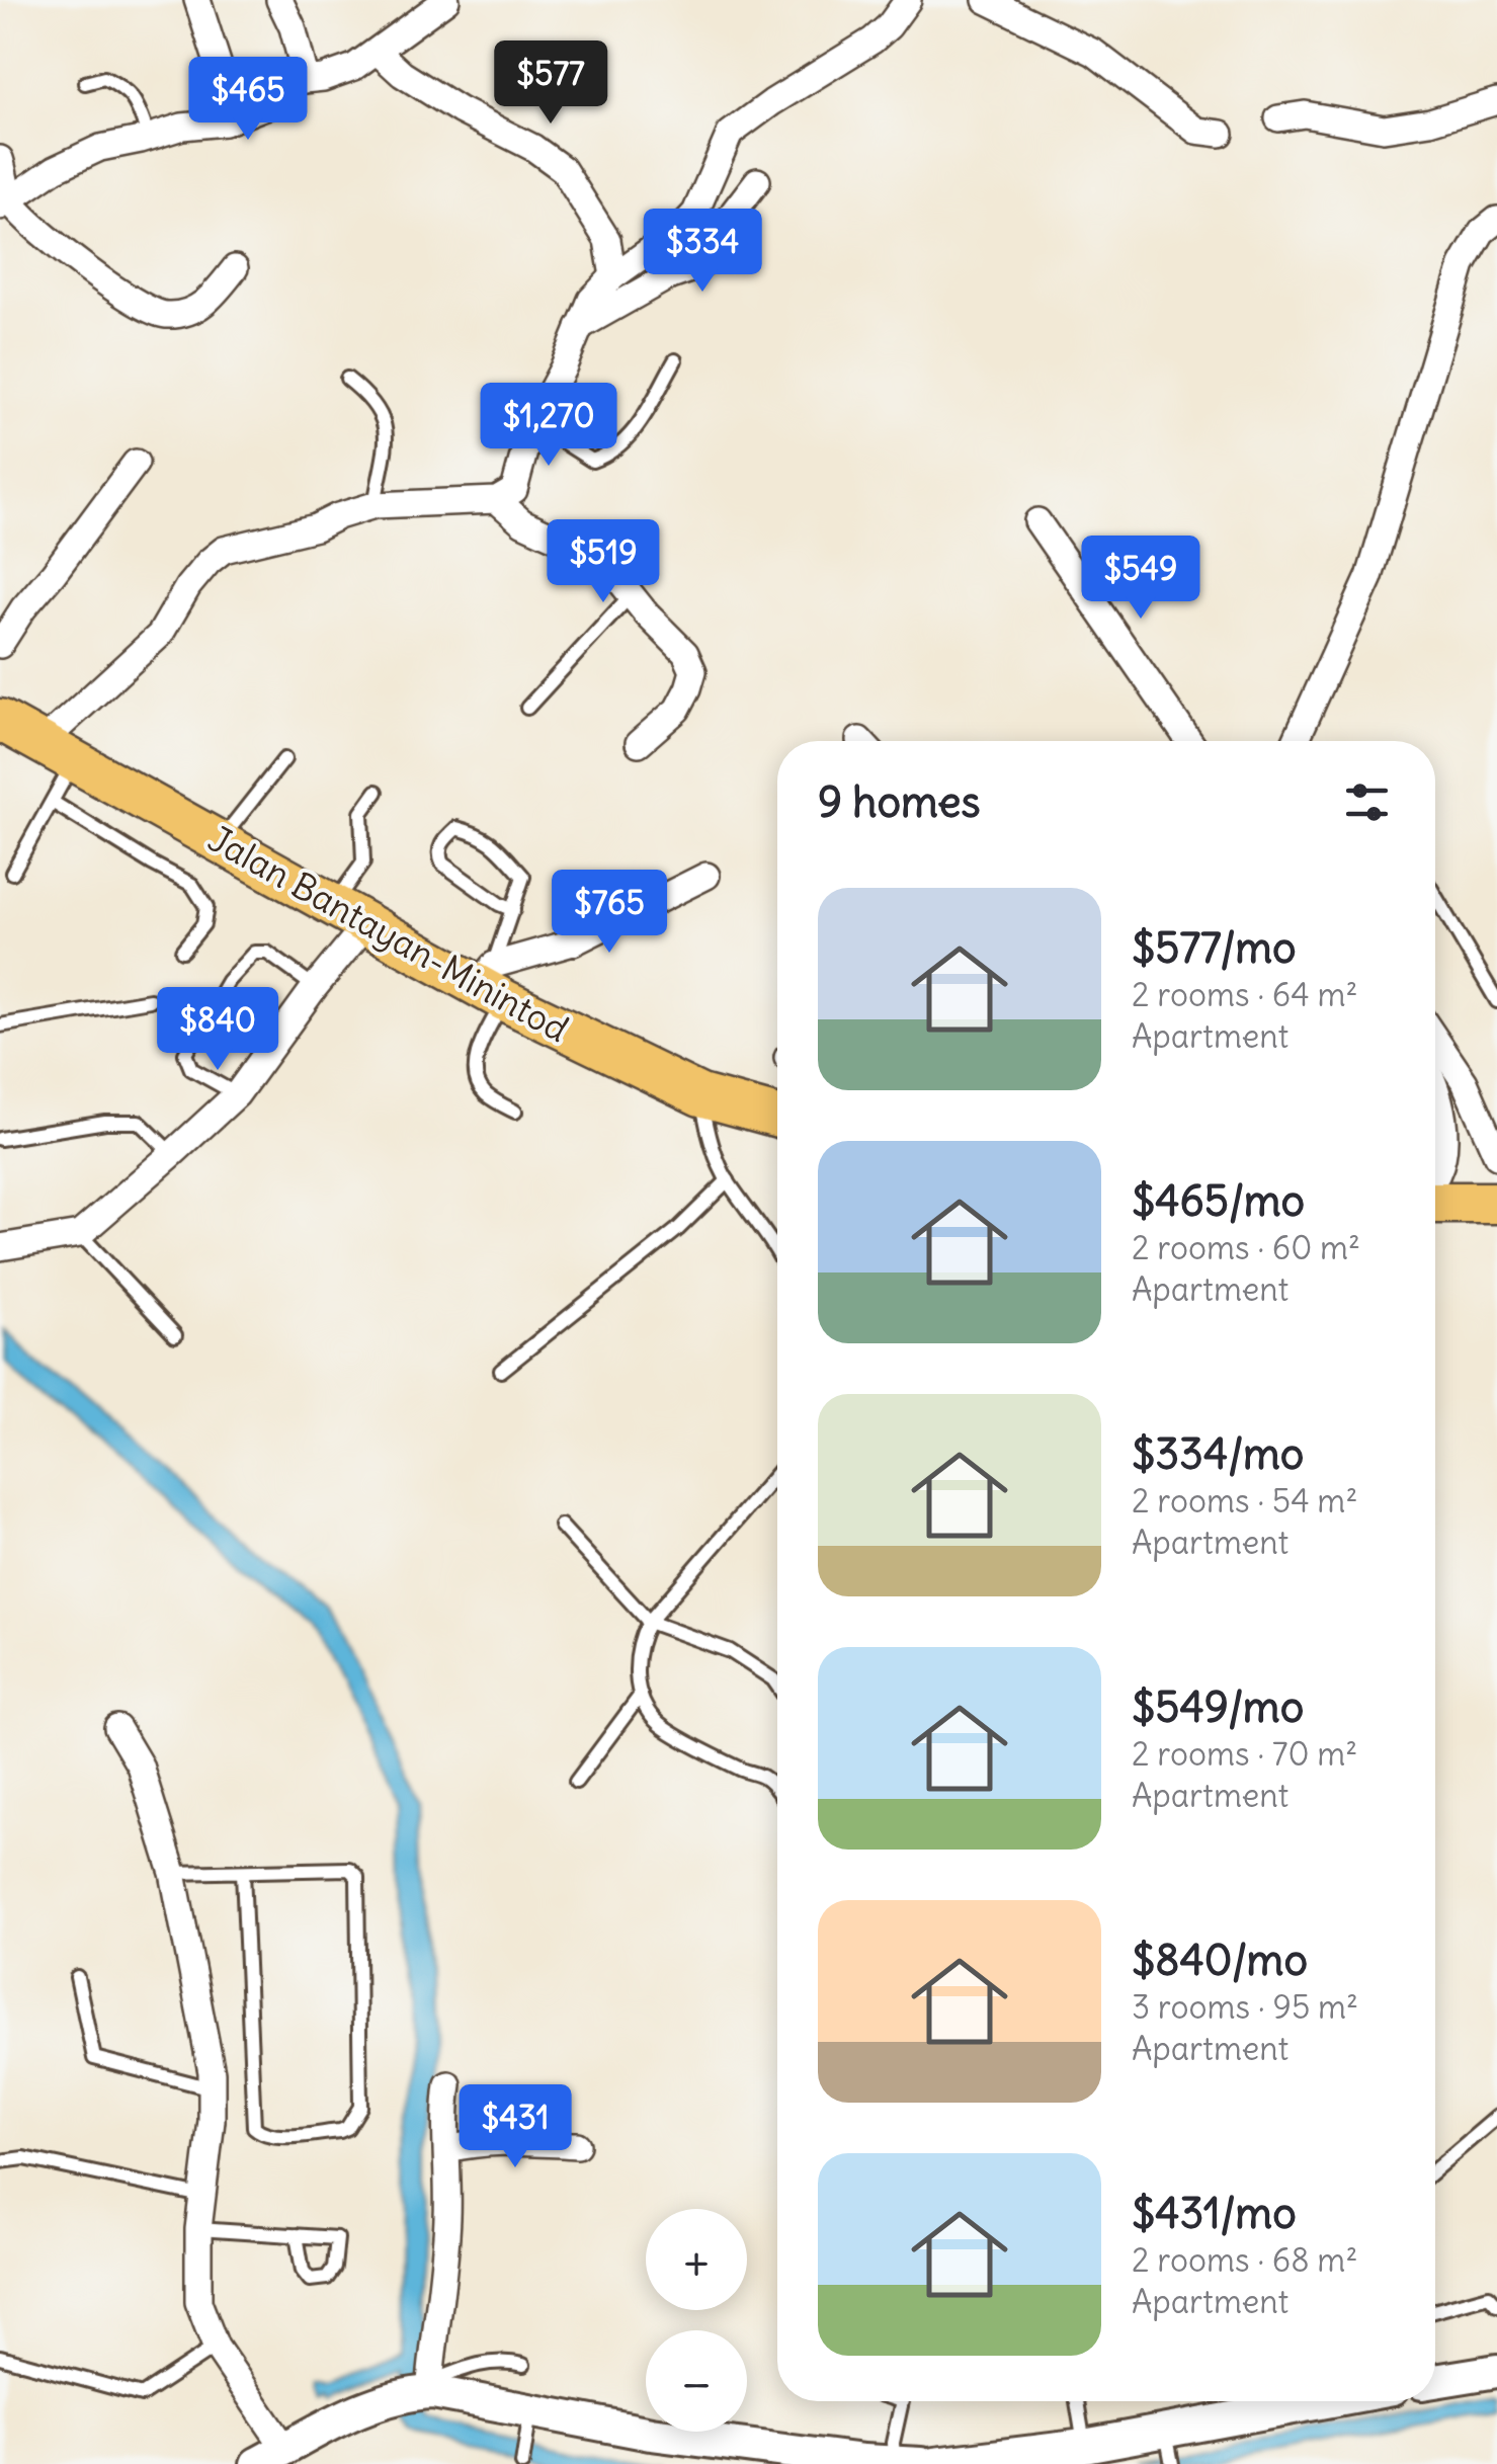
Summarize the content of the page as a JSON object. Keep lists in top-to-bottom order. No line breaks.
{"streets":{"main road":["Jalan Bantayan-Minintod"]},"page":{"price":["$577","$465","$334","$1,270","$519","$549","$765","$840","$431"],"heading":"9 homes","list":[{"name":"$577/mo","note":"2 rooms · 64 m² · Apartment"},{"name":"$465/mo","note":"2 rooms · 60 m² · Apartment"},{"name":"$334/mo","note":"2 rooms · 54 m² · Apartment"},{"name":"$549/mo","note":"2 rooms · 70 m² · Apartment"},{"name":"$840/mo","note":"3 rooms · 95 m² · Apartment"},{"name":"$431/mo","note":"2 rooms · 68 m² · Apartment"}],"map_buttons":["+","−"]}}
